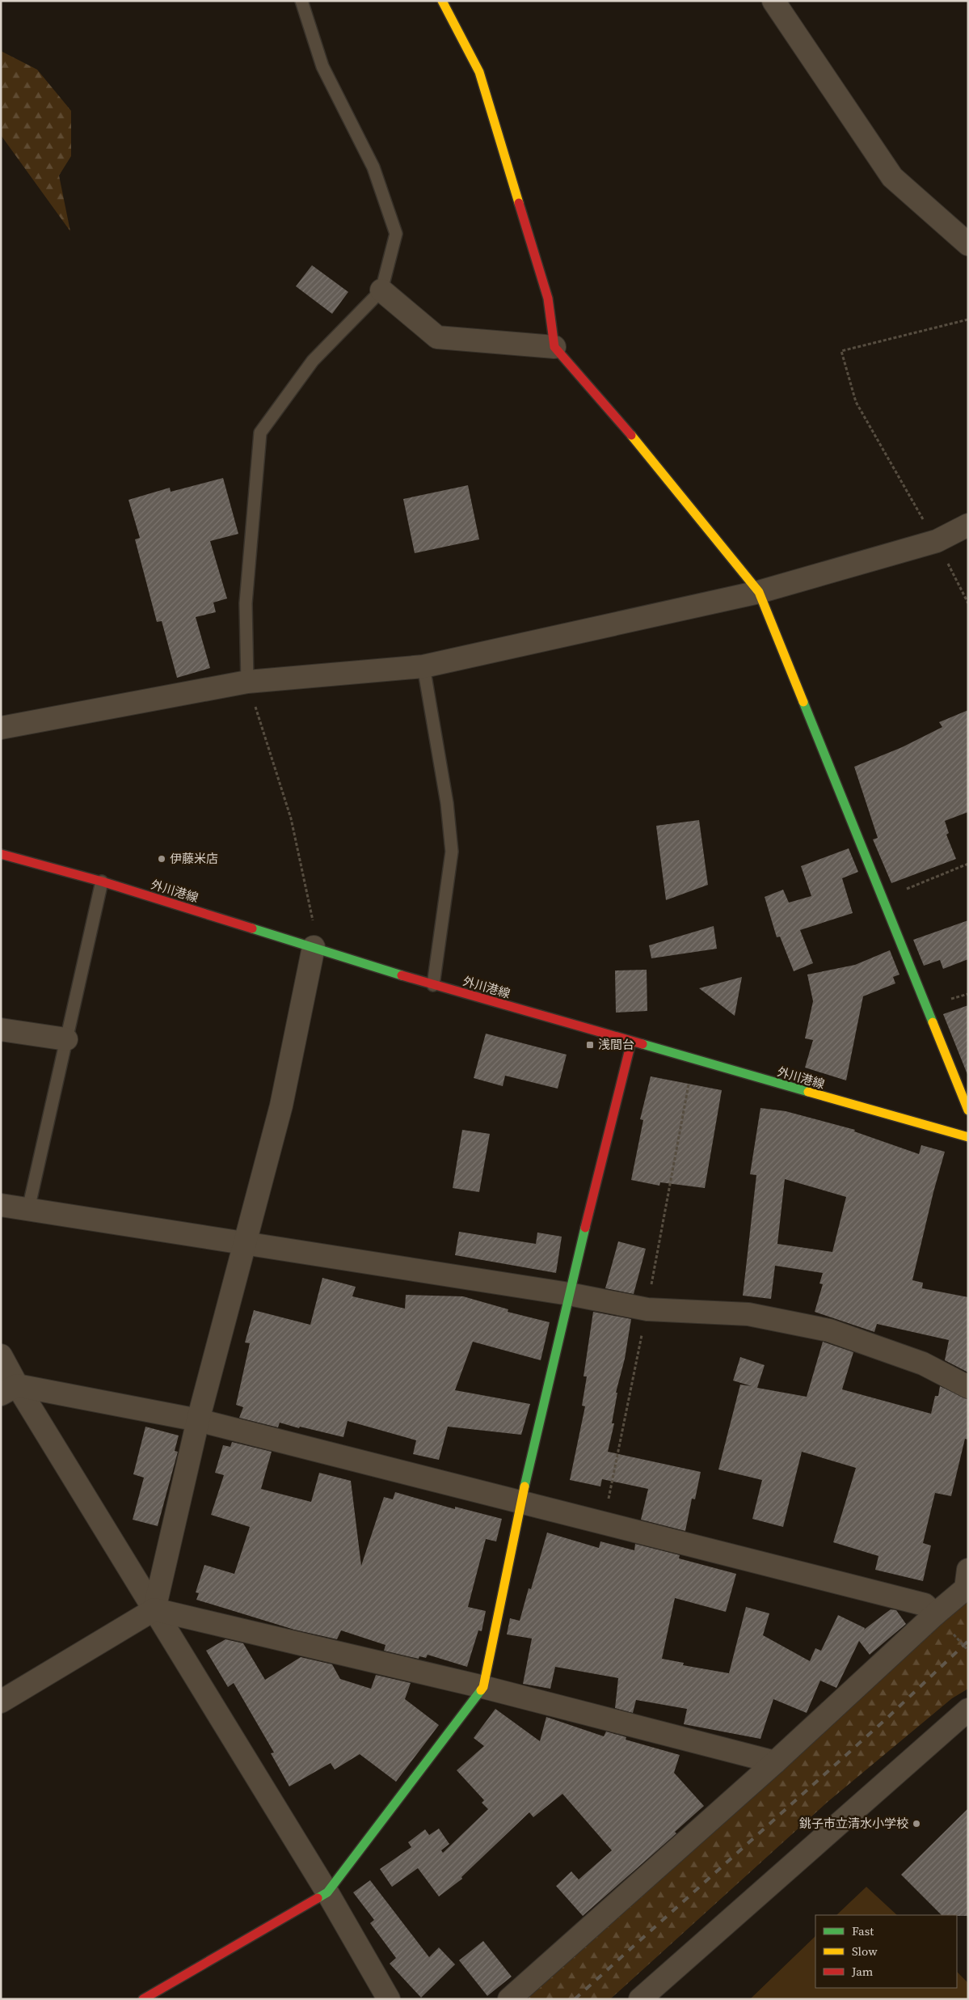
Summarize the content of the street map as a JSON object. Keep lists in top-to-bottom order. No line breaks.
{"streets":{"street":["外川港線"]},"places":{"other":["伊藤米店","銚子市立清水小学校"],"transit":["浅間台"]},"legend":["Fast","Slow","Jam"]}
